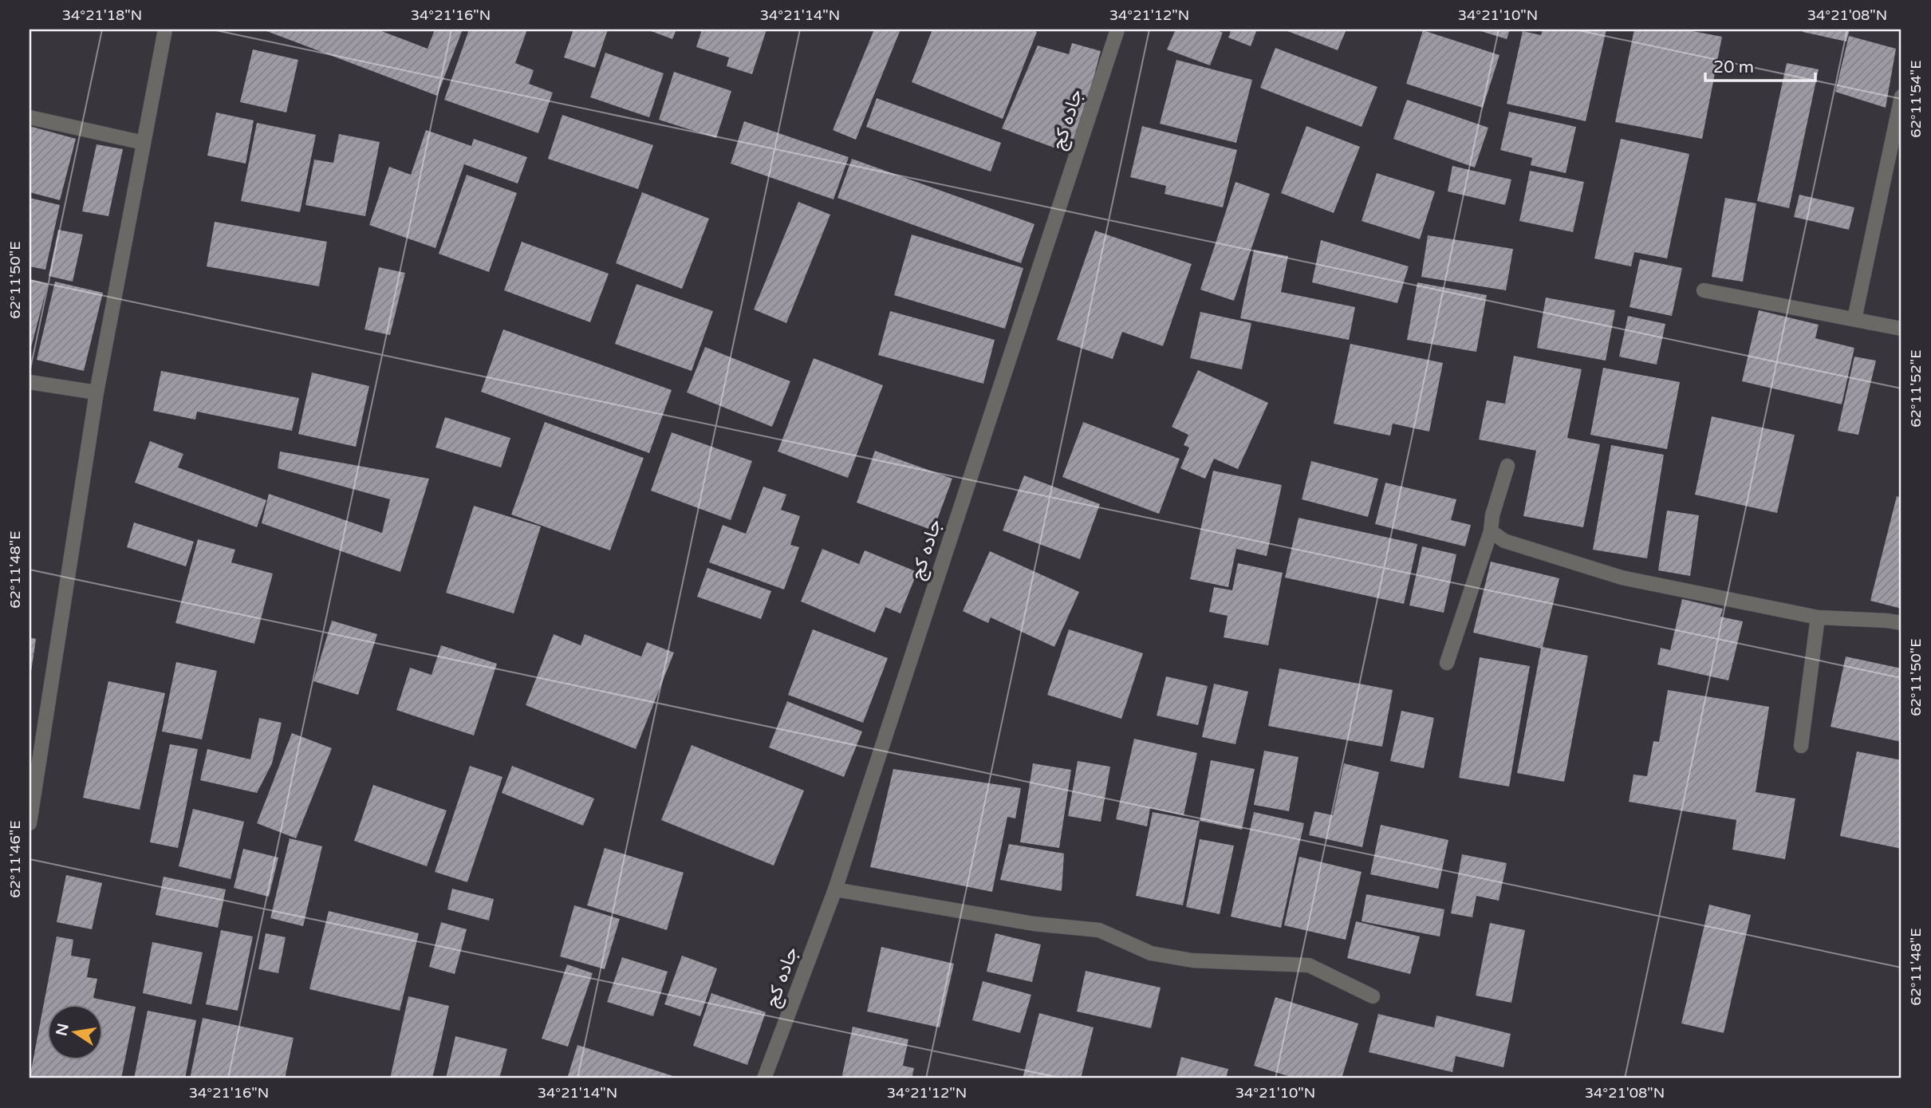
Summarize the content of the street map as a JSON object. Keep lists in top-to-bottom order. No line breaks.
{"streets":{"street":["جاده کج"]},"scale_bar":"20 m","north":"left","coordinates":["34°21'18\"N","34°21'16\"N","34°21'14\"N","34°21'12\"N","34°21'10\"N","34°21'08\"N","62°11'54\"E","62°11'50\"E","62°11'52\"E","62°11'48\"E","62°11'46\"E"]}
